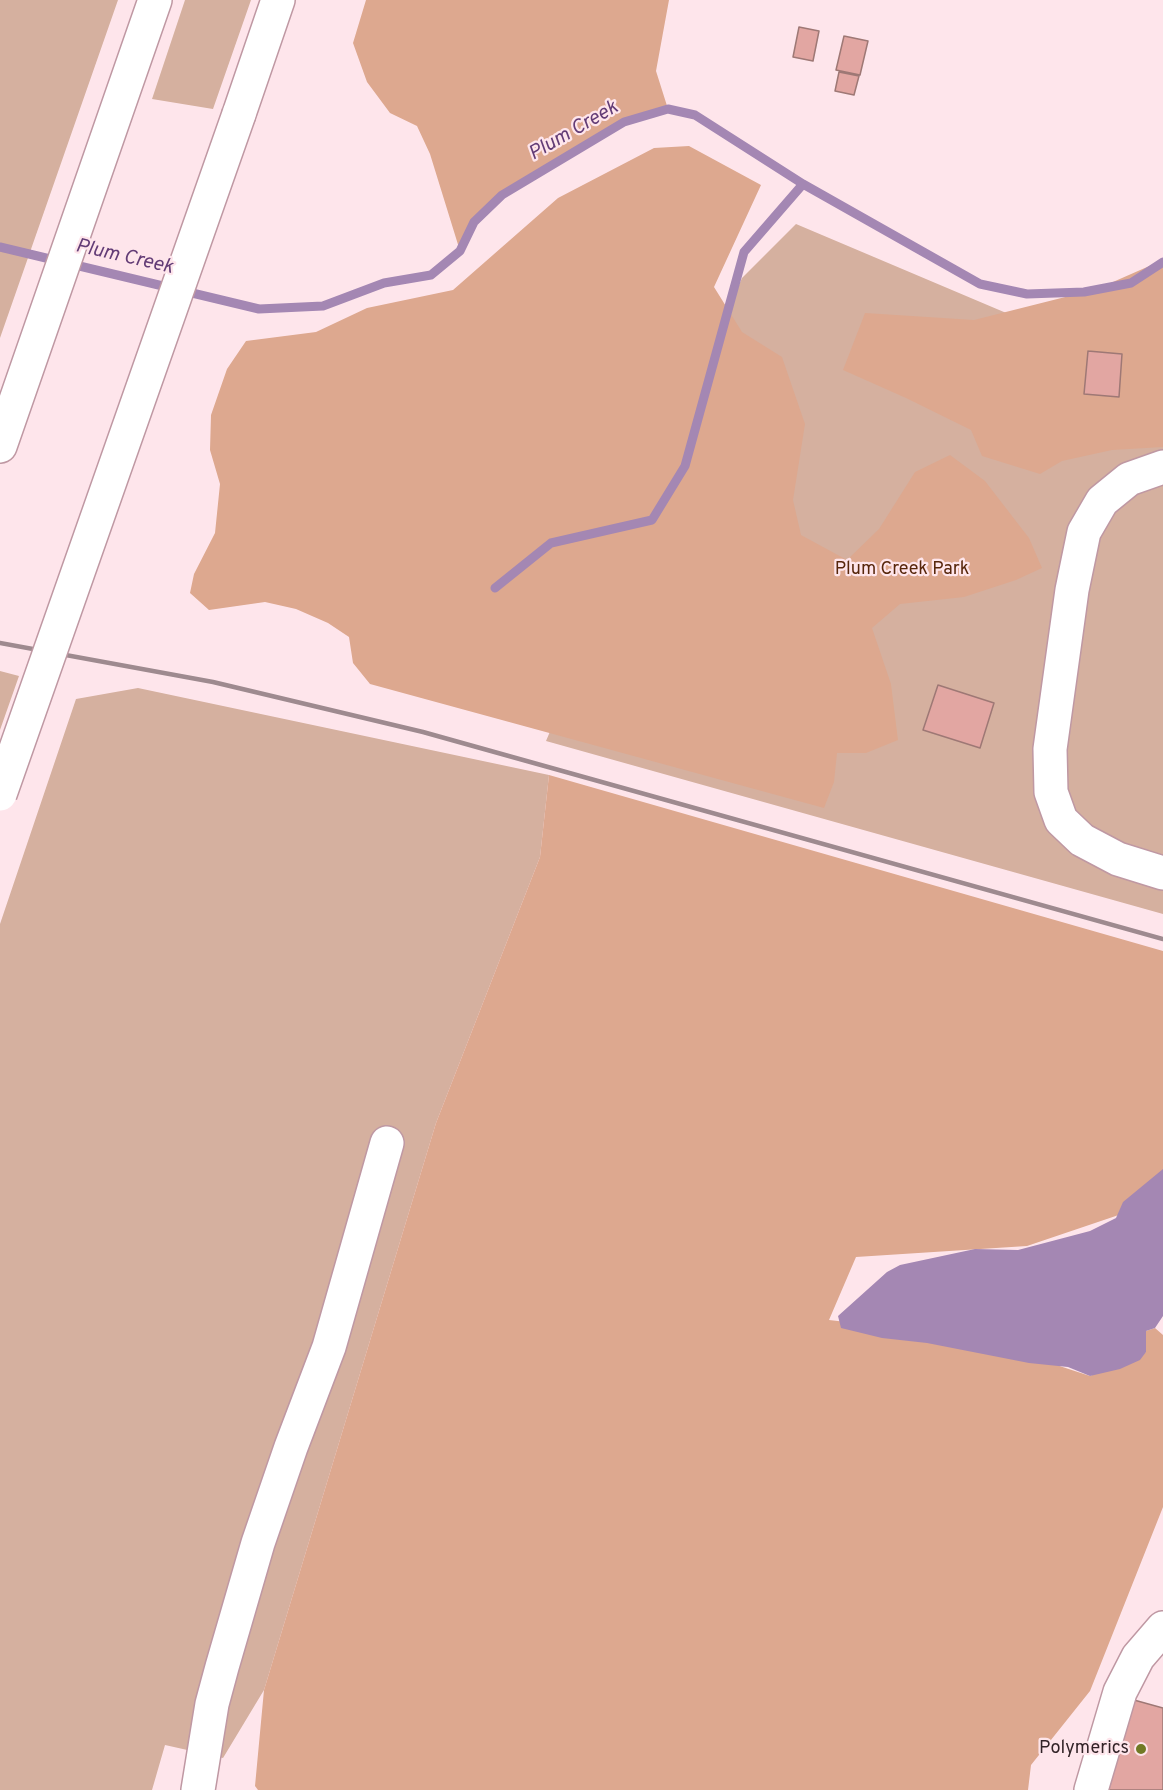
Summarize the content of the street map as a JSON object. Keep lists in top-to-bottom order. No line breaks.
{"water":["Plum Creek"],"parks":["Plum Creek Park"],"places":["Polymerics"]}
